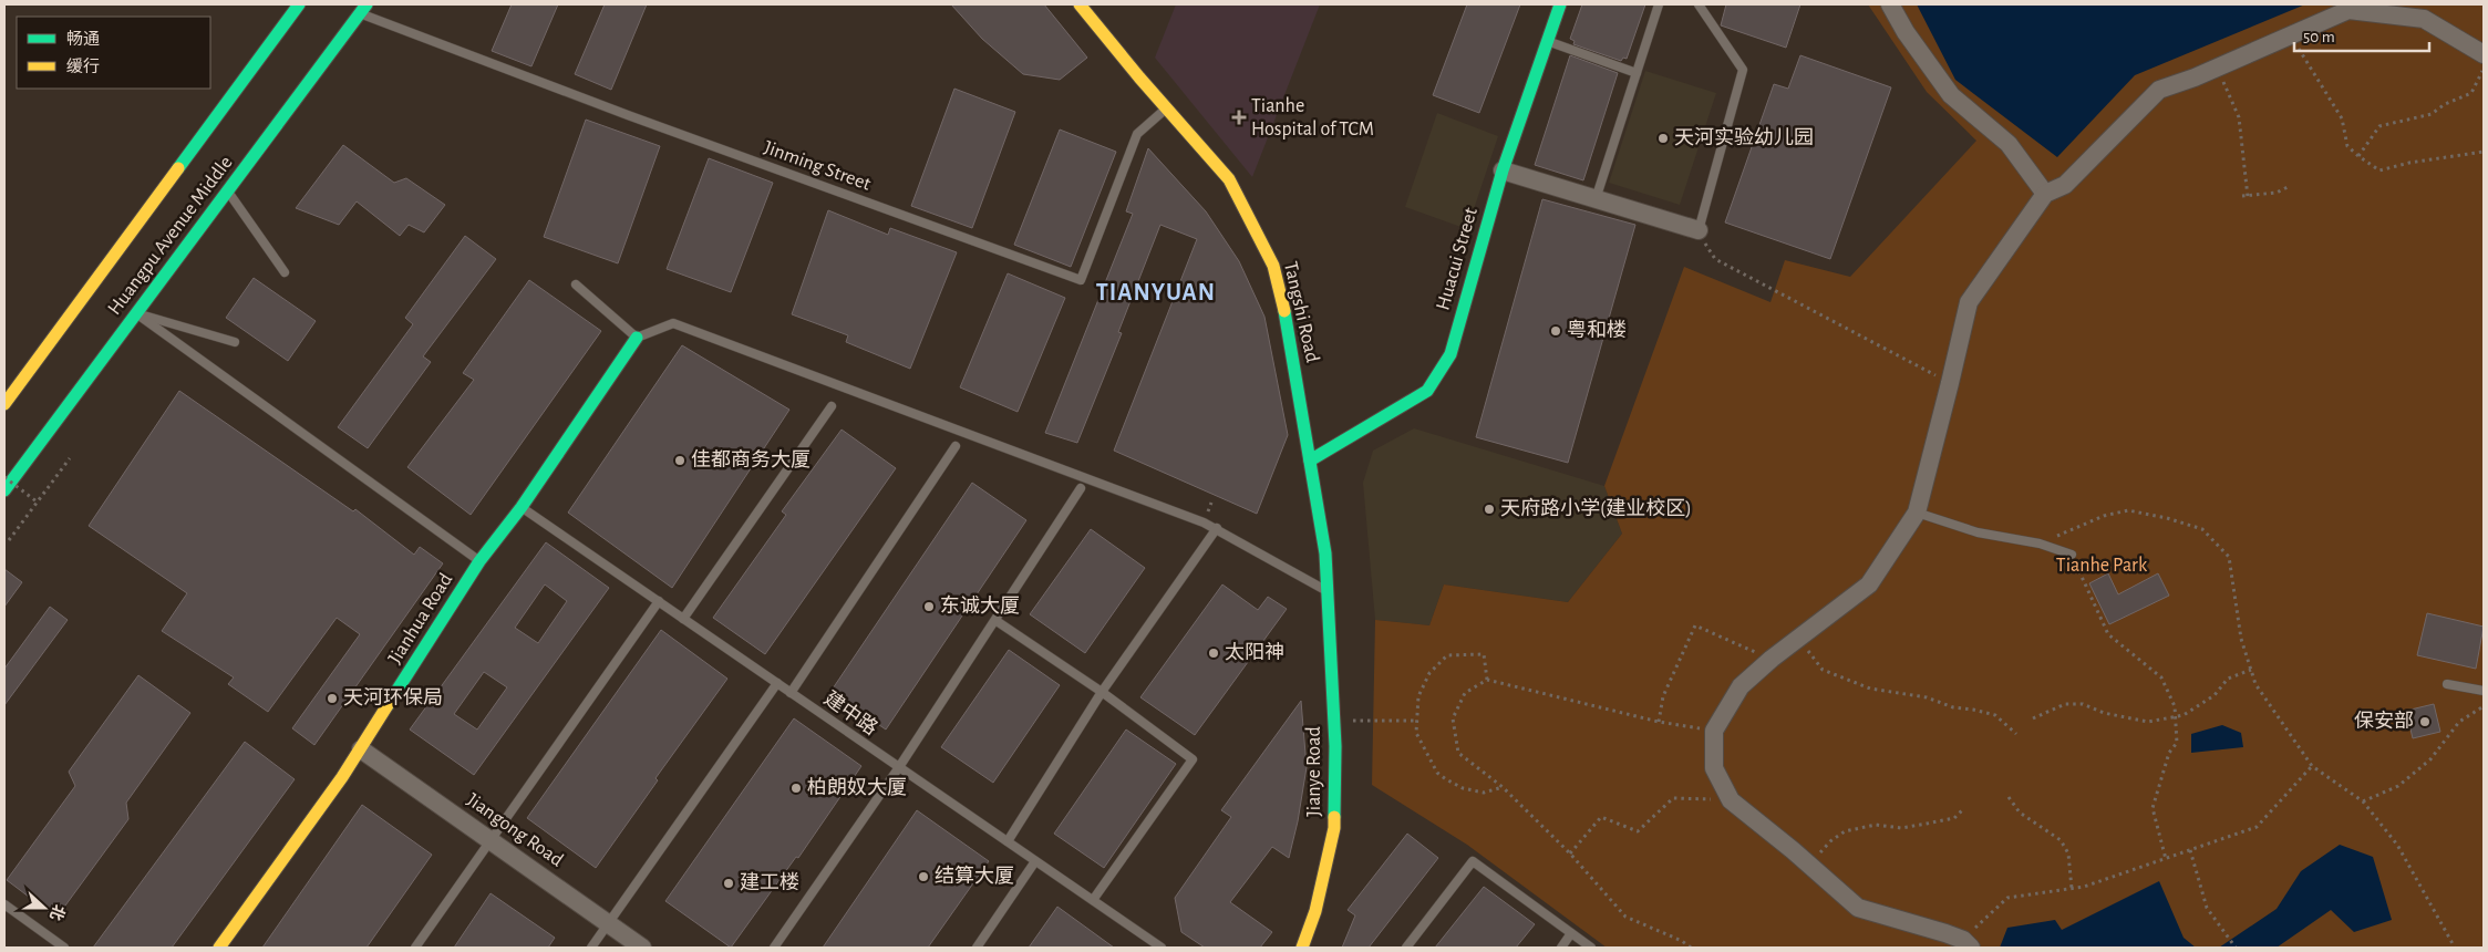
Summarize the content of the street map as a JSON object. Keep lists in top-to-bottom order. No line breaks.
{"streets":{"street":["Huangpu Avenue Middle","Huacui Street","Tangshi Road","Jianhua Road","Jianye Road","Jiangong Road"],"lane":["Jinming Street","建中路"]},"crossings":[["Jinming Street","Huangpu Avenue Middle"],["Jinming Street","Tangshi Road"],["Huacui Street","Tangshi Road"],["Tangshi Road","Jianye Road"],["Jianhua Road","建中路"],["Jianhua Road","Jiangong Road"]],"districts":["TIANYUAN"],"parks":["Tianhe Park"],"places":{"health":["Tianhe Hospital of TCM"],"other":["天河实验幼儿园","粤和楼","佳都商务大厦","天府路小学(建业校区)","东诚大厦","太阳神","天河环保局","保安部","柏朗奴大厦","结算大厦","建工楼"]},"legend":["畅通","缓行"],"scale_bar":"50 m","north":"right"}
